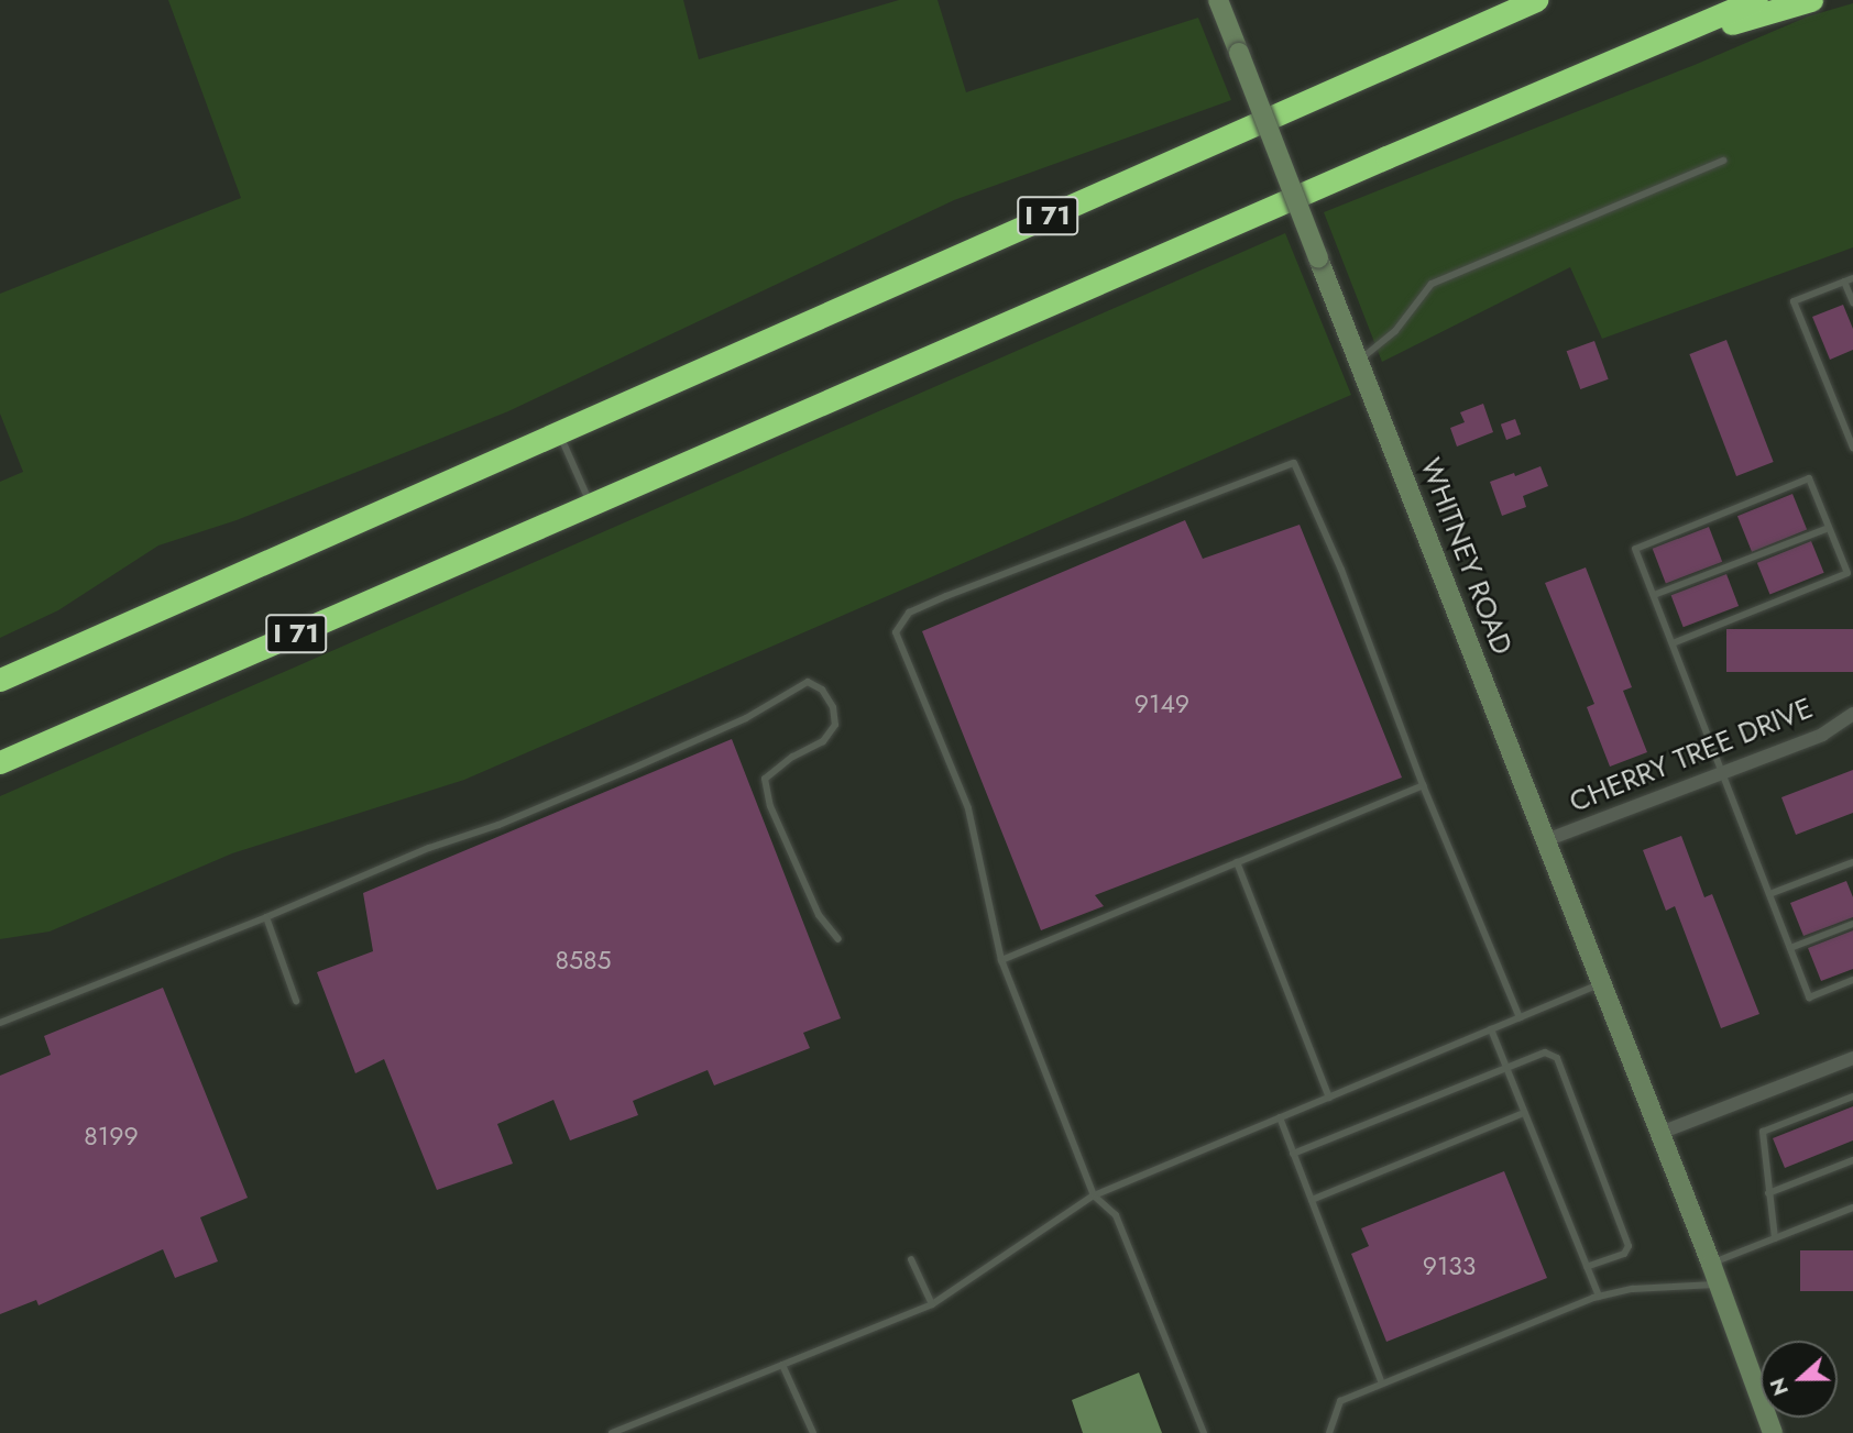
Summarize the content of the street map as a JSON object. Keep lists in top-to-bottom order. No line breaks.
{"streets":{"highway":["I 71"],"street":["WHITNEY ROAD","CHERRY TREE DRIVE"]},"crossings":[["WHITNEY ROAD","CHERRY TREE DRIVE"]],"house_numbers":["9149","8585","8199","9133"],"north":"left"}
